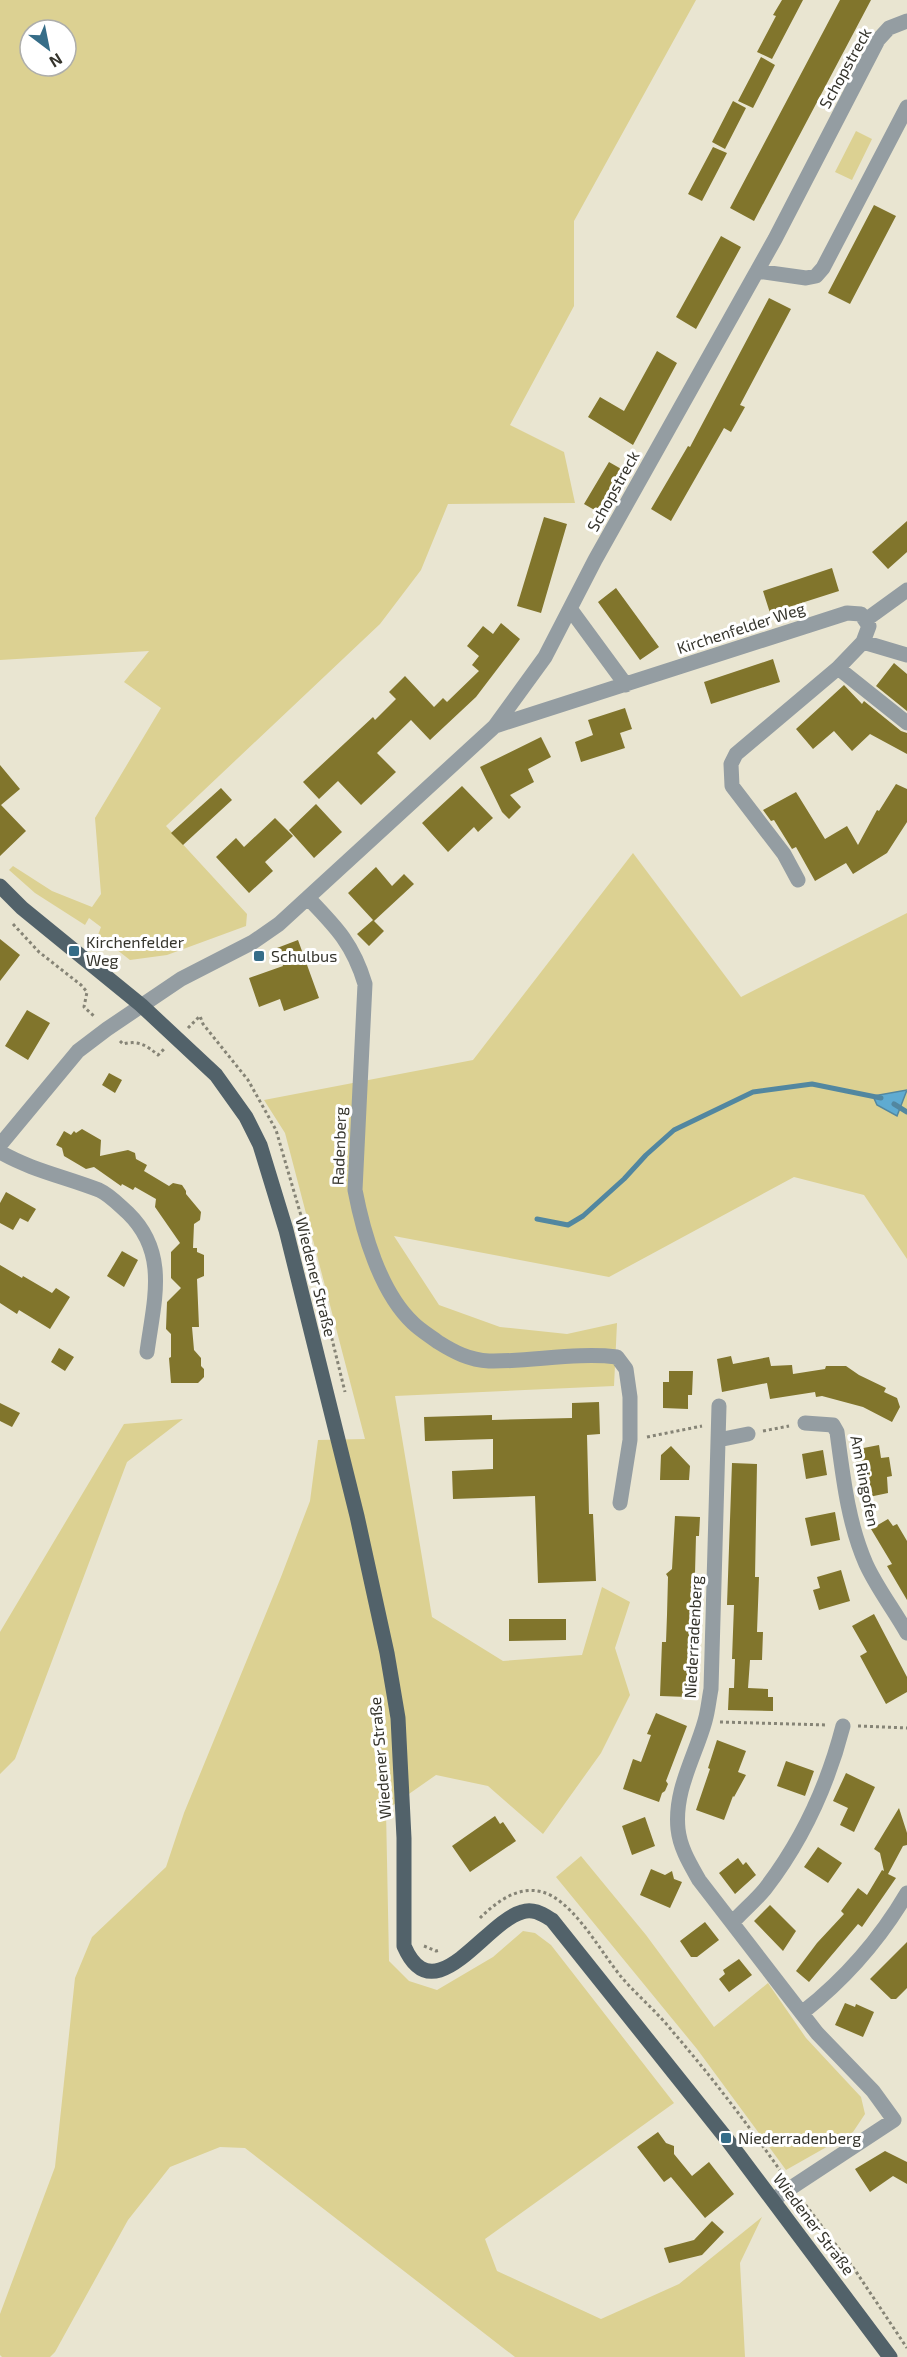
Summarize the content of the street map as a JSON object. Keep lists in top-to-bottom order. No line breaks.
{"streets":{"main road":["Wiedener Straße"],"street":["Schopstreck","Kirchenfelder Weg","Radenberg","Am Ringofen","Niederradenberg"]},"crossings":[["Schopstreck","Kirchenfelder Weg"],["Kirchenfelder Weg","Radenberg"],["Kirchenfelder Weg","Wiedener Straße"],["Wiedener Straße","Niederradenberg"]],"places":{"transit":["Kirchenfelder Weg","Schulbus","Niederradenberg"]},"north":"bottom right"}
